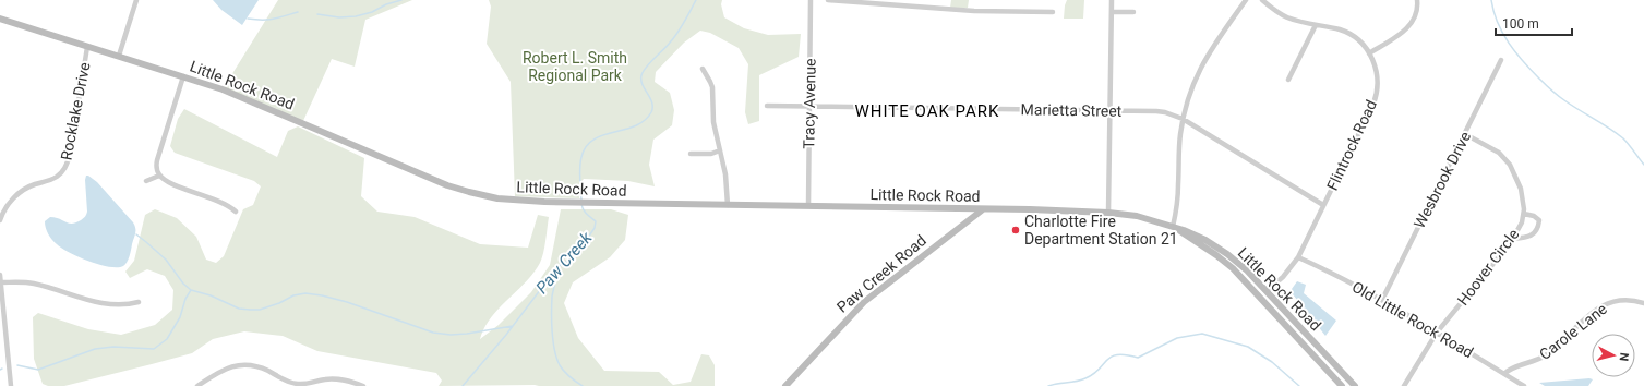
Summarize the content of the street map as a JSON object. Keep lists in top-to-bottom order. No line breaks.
{"streets":{"main road":["Little Rock Road","Paw Creek Road"],"street":["Tracy Avenue","Marietta Street","Rocklake Drive","Flintrock Road","Wesbrook Drive","Hoover Circle","Old Little Rock Road","Carole Lane"]},"crossings":[["Little Rock Road","Tracy Avenue"],["Little Rock Road","Rocklake Drive"],["Little Rock Road","Flintrock Road"],["Little Rock Road","Paw Creek Road"],["Tracy Avenue","Marietta Street"],["Marietta Street","Flintrock Road"],["Flintrock Road","Old Little Rock Road"],["Wesbrook Drive","Hoover Circle"],["Wesbrook Drive","Old Little Rock Road"],["Hoover Circle","Old Little Rock Road"],["Old Little Rock Road","Carole Lane"]],"districts":["WHITE OAK PARK"],"water":["Paw Creek"],"parks":["Robert L. Smith Regional Park"],"places":["Charlotte Fire Department Station 21"],"scale_bar":"100 m","north":"right"}
